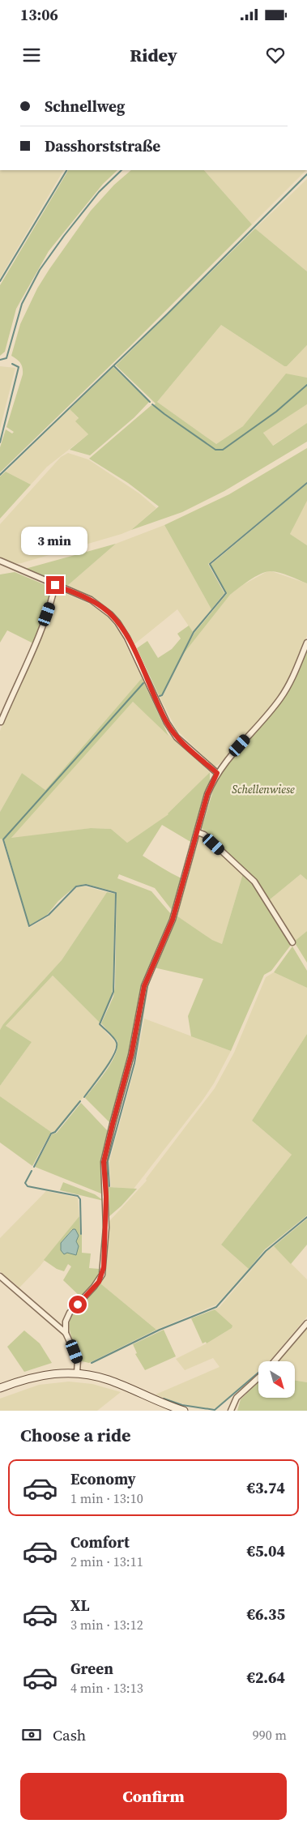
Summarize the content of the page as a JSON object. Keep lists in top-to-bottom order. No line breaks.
{"parks":["Schellenwiese"],"north":"bottom right","page":{"status":"13:06","header":"Ridey","banner":["Schnellweg","Dasshorststraße"],"bubble":"3 min","heading":"Choose a ride","list":[{"name":"Economy","note":"1 min · 13:10","value":"€3.74"},{"name":"Comfort","note":"2 min · 13:11","value":"€5.04"},{"name":"XL","note":"3 min · 13:12","value":"€6.35"},{"name":"Green","note":"4 min · 13:13","value":"€2.64"}],"pay":["Cash","990 m"],"buttons":"Confirm"}}
